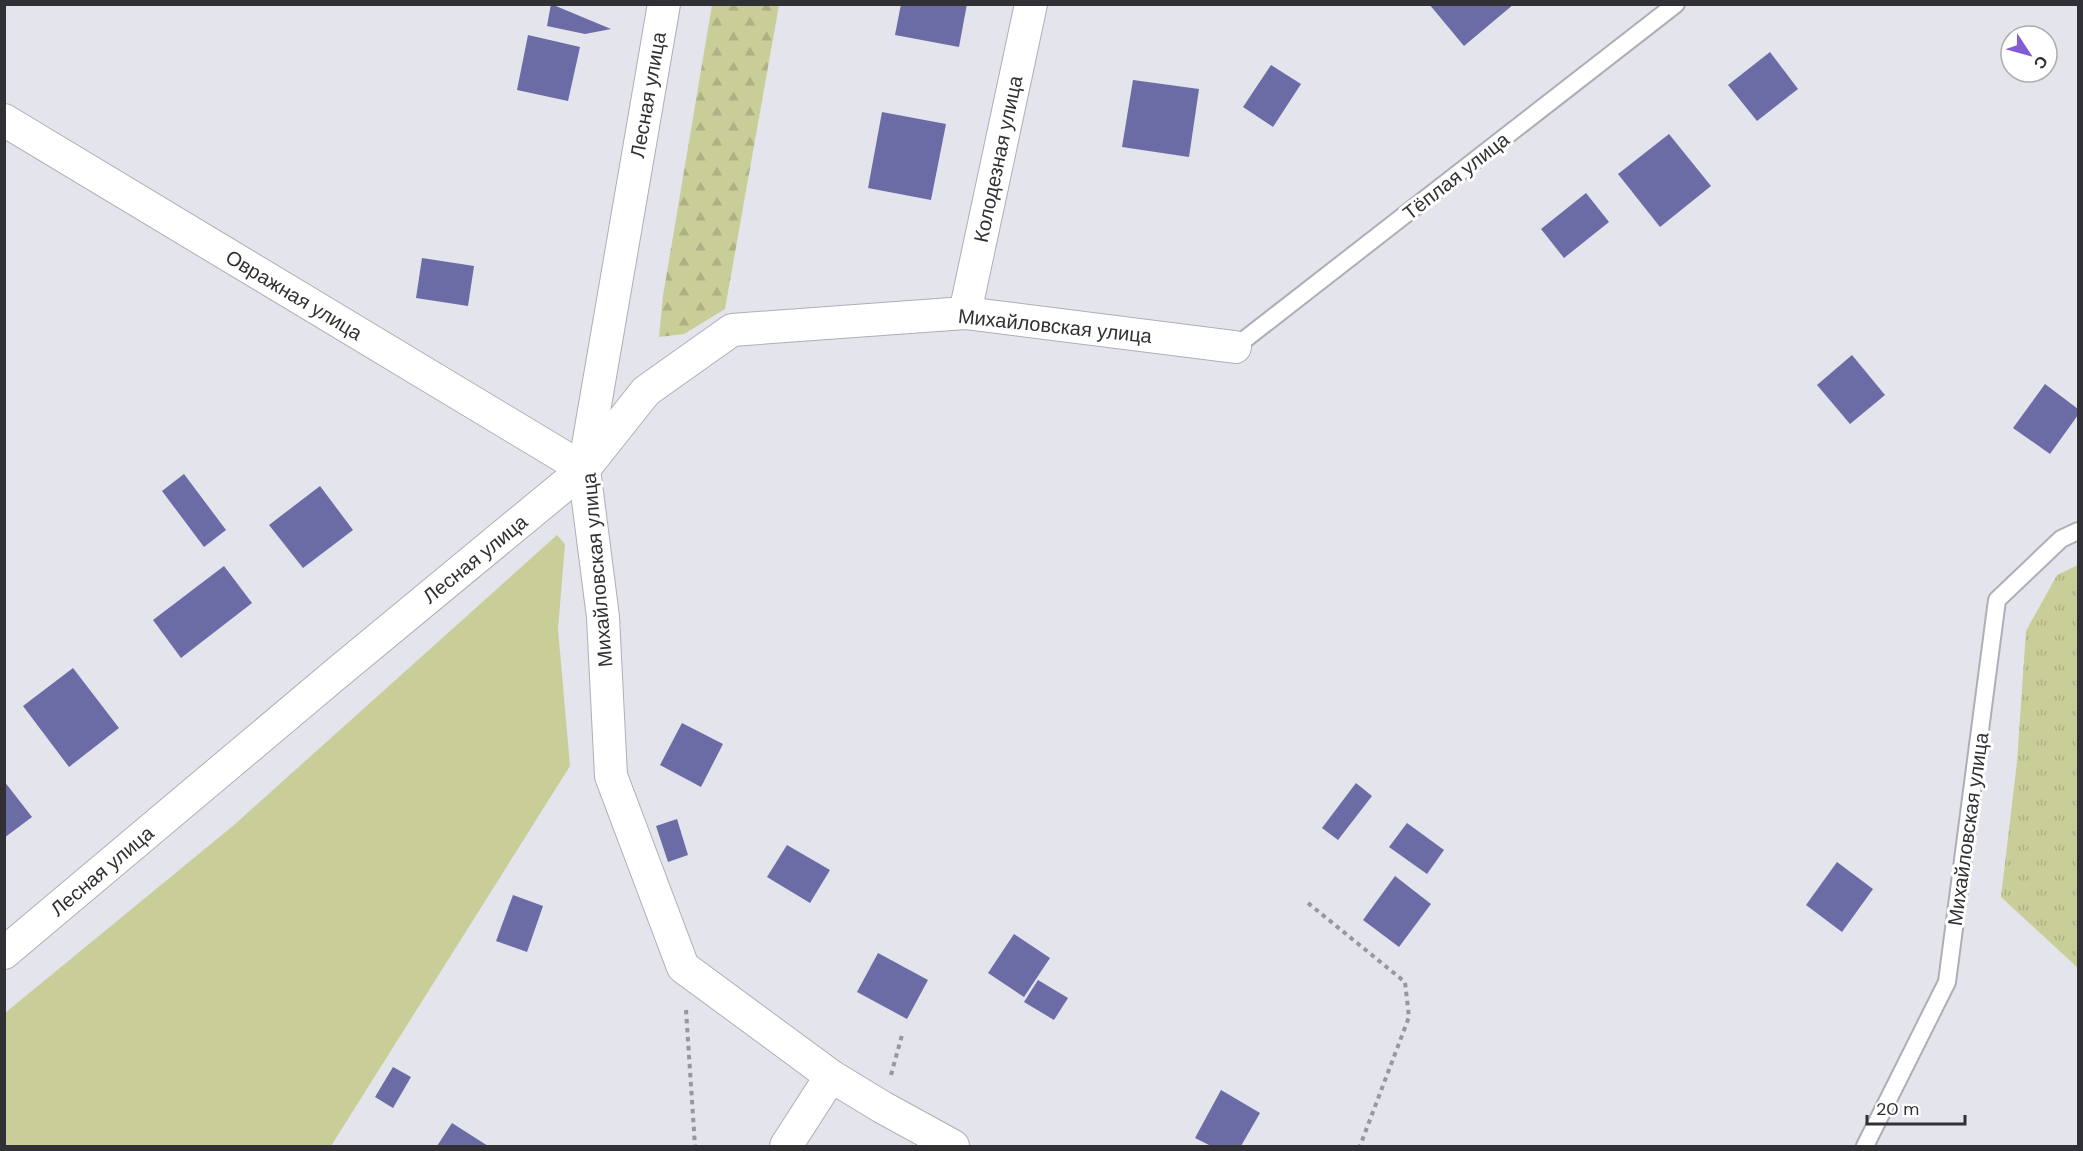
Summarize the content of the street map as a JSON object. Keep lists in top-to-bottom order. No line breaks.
{"streets":{"street":["Лесная улица","Колодезная улица","Овражная улица","Михайловская улица"],"lane":["Тёплая улица"]},"crossings":[["Лесная улица","Овражная улица"],["Лесная улица","Михайловская улица"],["Колодезная улица","Михайловская улица"],["Тёплая улица","Михайловская улица"],["Овражная улица","Михайловская улица"]],"scale_bar":"20 m","north":"bottom right"}
